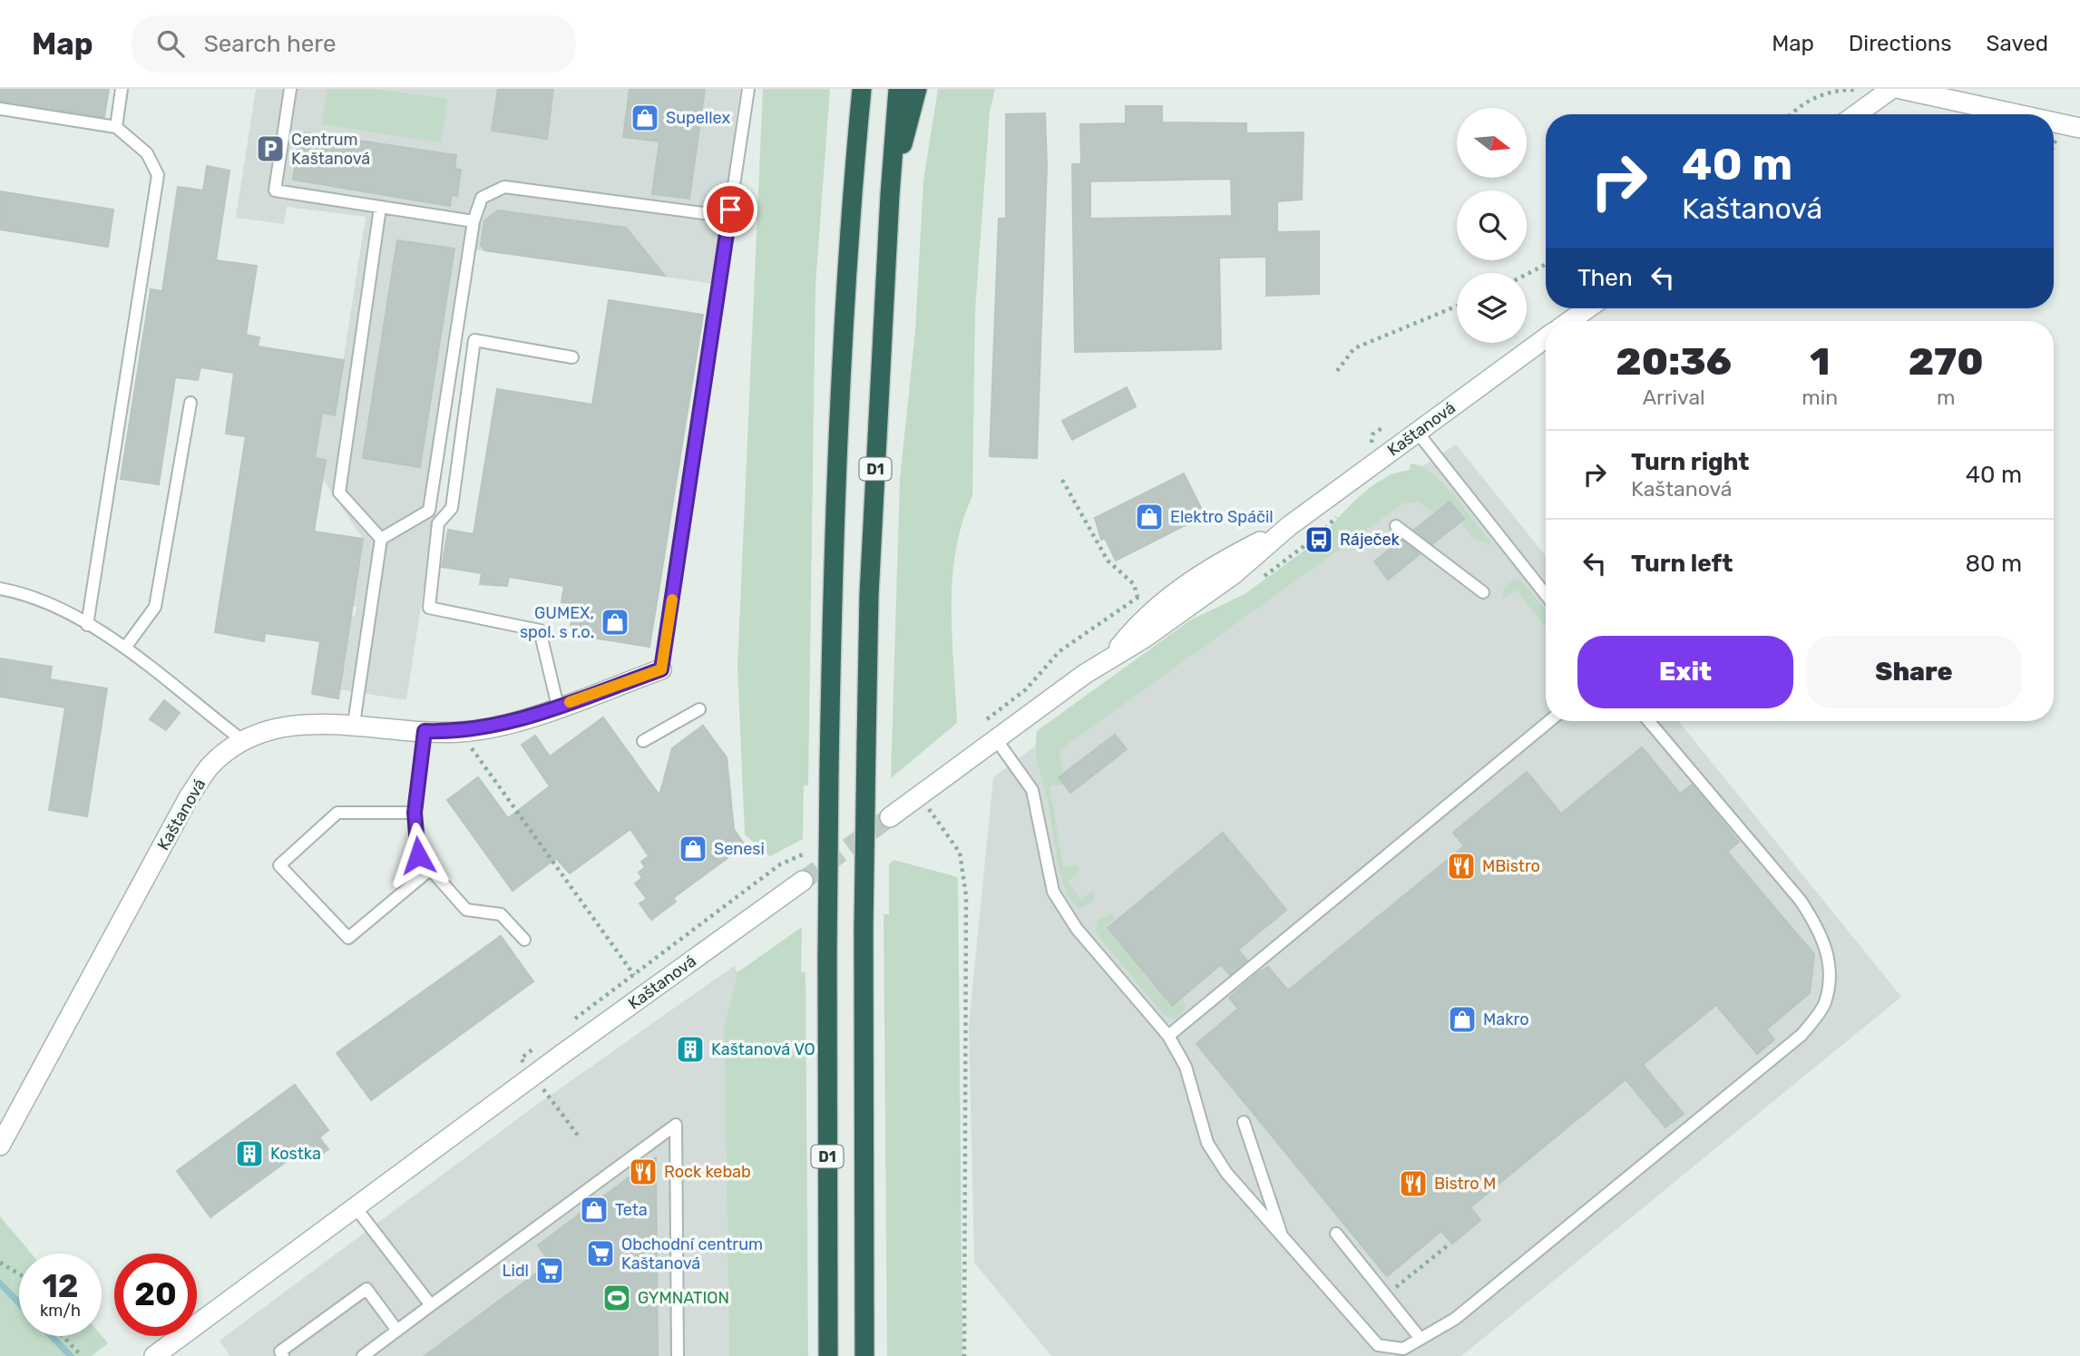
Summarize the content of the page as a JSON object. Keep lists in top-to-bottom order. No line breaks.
{"streets":{"highway":["D1"],"main road":["Kaštanová"]},"places":{"shop":["Supellex","Elektro Spáčil","GUMEX, spol. s r.o.","Senesi","Makro","Teta"],"parking":["Centrum Kaštanová"],"bus stop":["Ráječek"],"restaurant":["MBistro","Rock kebab","Bistro M"],"building":["Kaštanová VO","Kostka"],"supermarket":["Obchodní centrum Kaštanová","Lidl"],"sports":["GYMNATION"]},"north":"right","page":{"header":"Map","search":"Search here","nav":["Map","Directions","Saved"],"turn":["40 m","Kaštanová"],"then":"Then","eta":["20:36","Arrival","1","min","270","m"],"list":[{"name":"Turn right","note":"Kaštanová","value":"40 m"},{"name":"Turn left","value":"80 m"}],"buttons":["Exit","Share"],"speed":"12 km/h","limit":"20"}}
